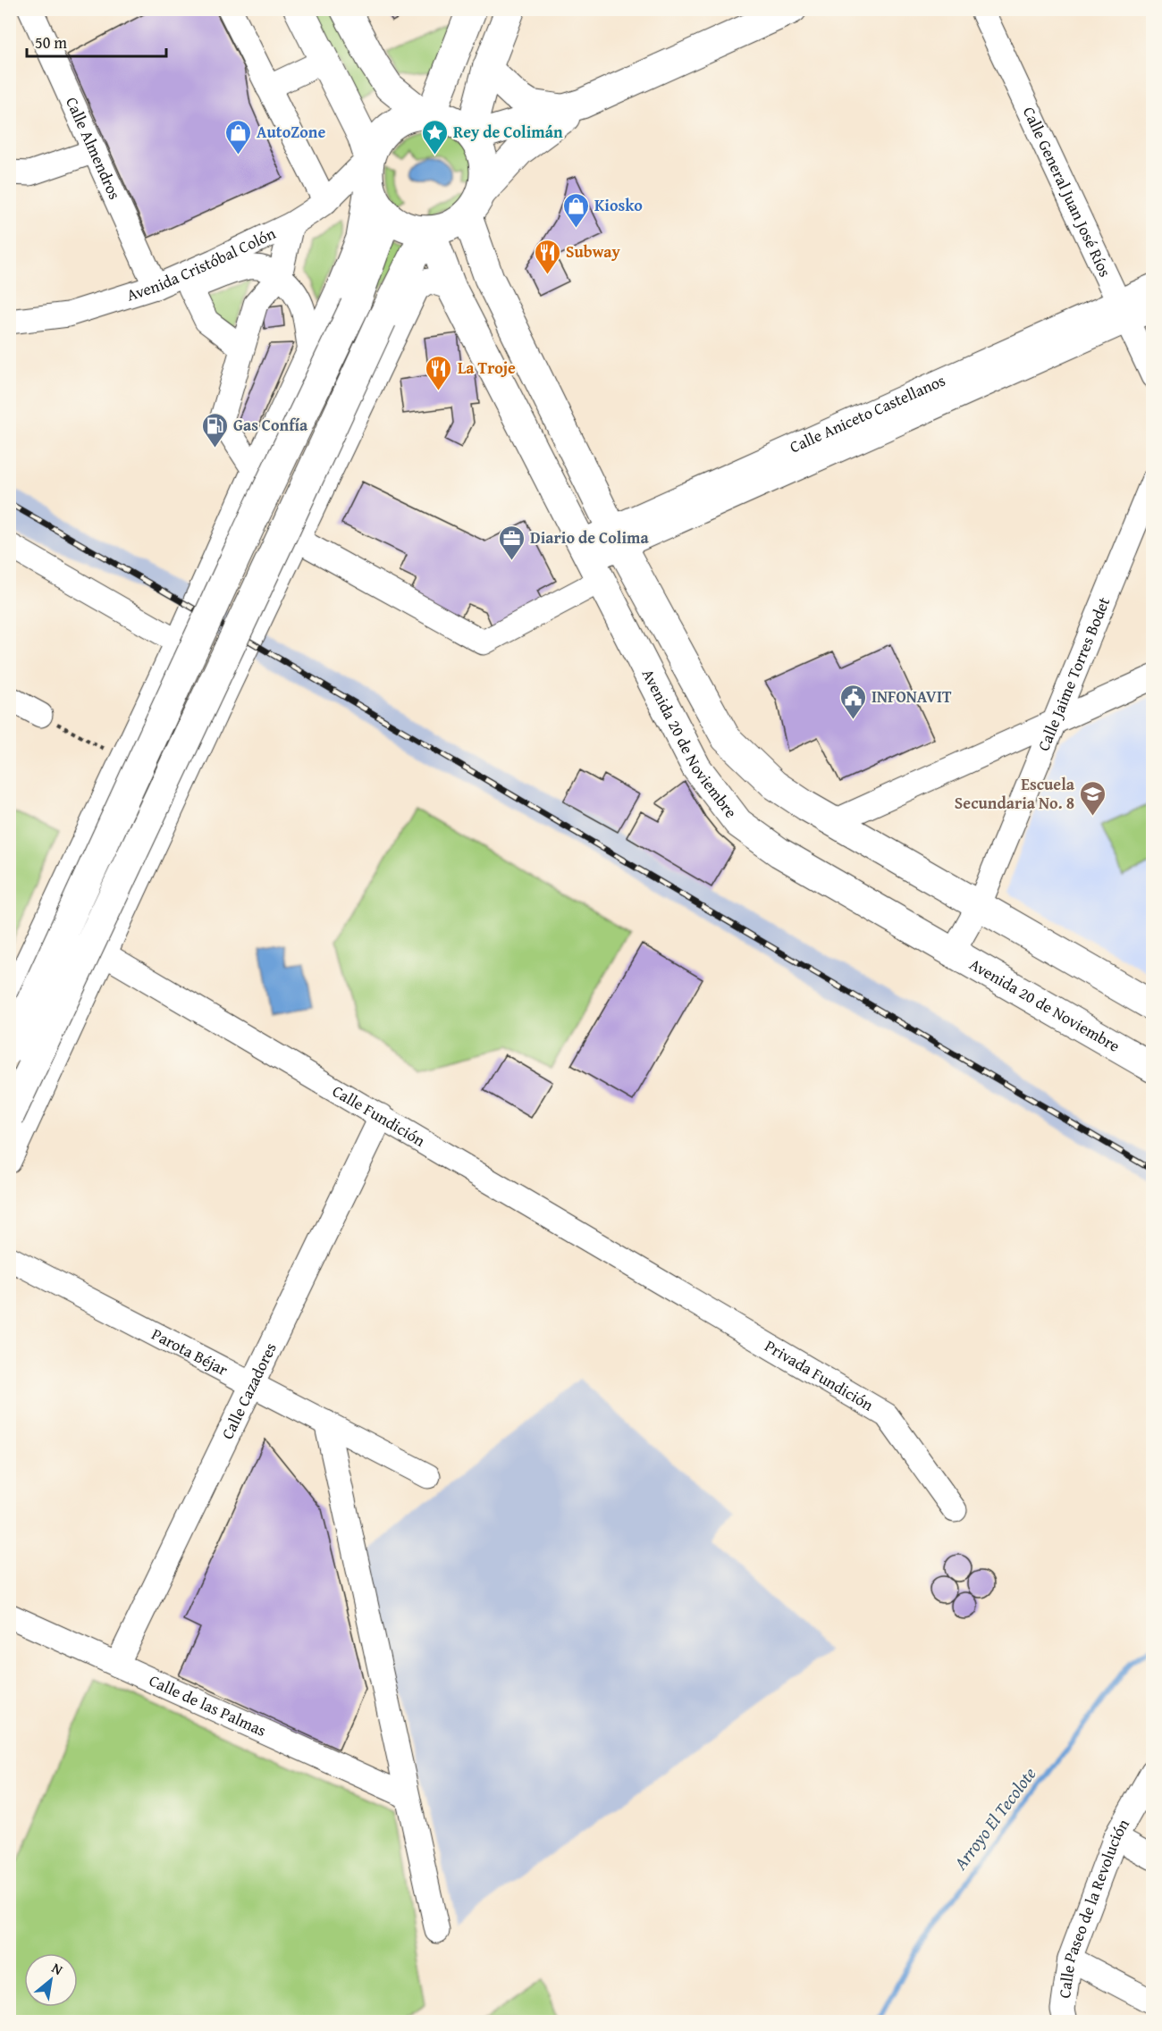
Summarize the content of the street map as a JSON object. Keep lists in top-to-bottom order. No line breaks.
{"streets":{"main road":["Avenida 20 de Noviembre"],"street":["Calle Almendros","Calle General Juan José Ríos","Avenida Cristóbal Colón","Calle Aniceto Castellanos","Calle Jaime Torres Bodet","Calle Fundición","Parota Béjar","Privada Fundición","Calle Cazadores","Calle de las Palmas","Calle Paseo de la Revolución"]},"crossings":[["Calle Almendros","Avenida Cristóbal Colón"],["Calle General Juan José Ríos","Calle Aniceto Castellanos"],["Avenida Cristóbal Colón","Avenida 20 de Noviembre"],["Calle Aniceto Castellanos","Avenida 20 de Noviembre"],["Calle Jaime Torres Bodet","Avenida 20 de Noviembre"],["Calle Fundición","Privada Fundición"],["Calle Fundición","Calle Cazadores"],["Parota Béjar","Calle Cazadores"],["Calle Cazadores","Calle de las Palmas"]],"water":["Arroyo El Tecolote"],"places":{"shop":["AutoZone","Kiosko"],"place":["Rey de Colimán"],"restaurant":["Subway","La Troje"],"fuel station":["Gas Confía"],"office":["Diario de Colima"],"public building":["INFONAVIT"],"school or university":["Escuela Secundaria No. 8"]},"scale_bar":"50 m","north":"top right"}
